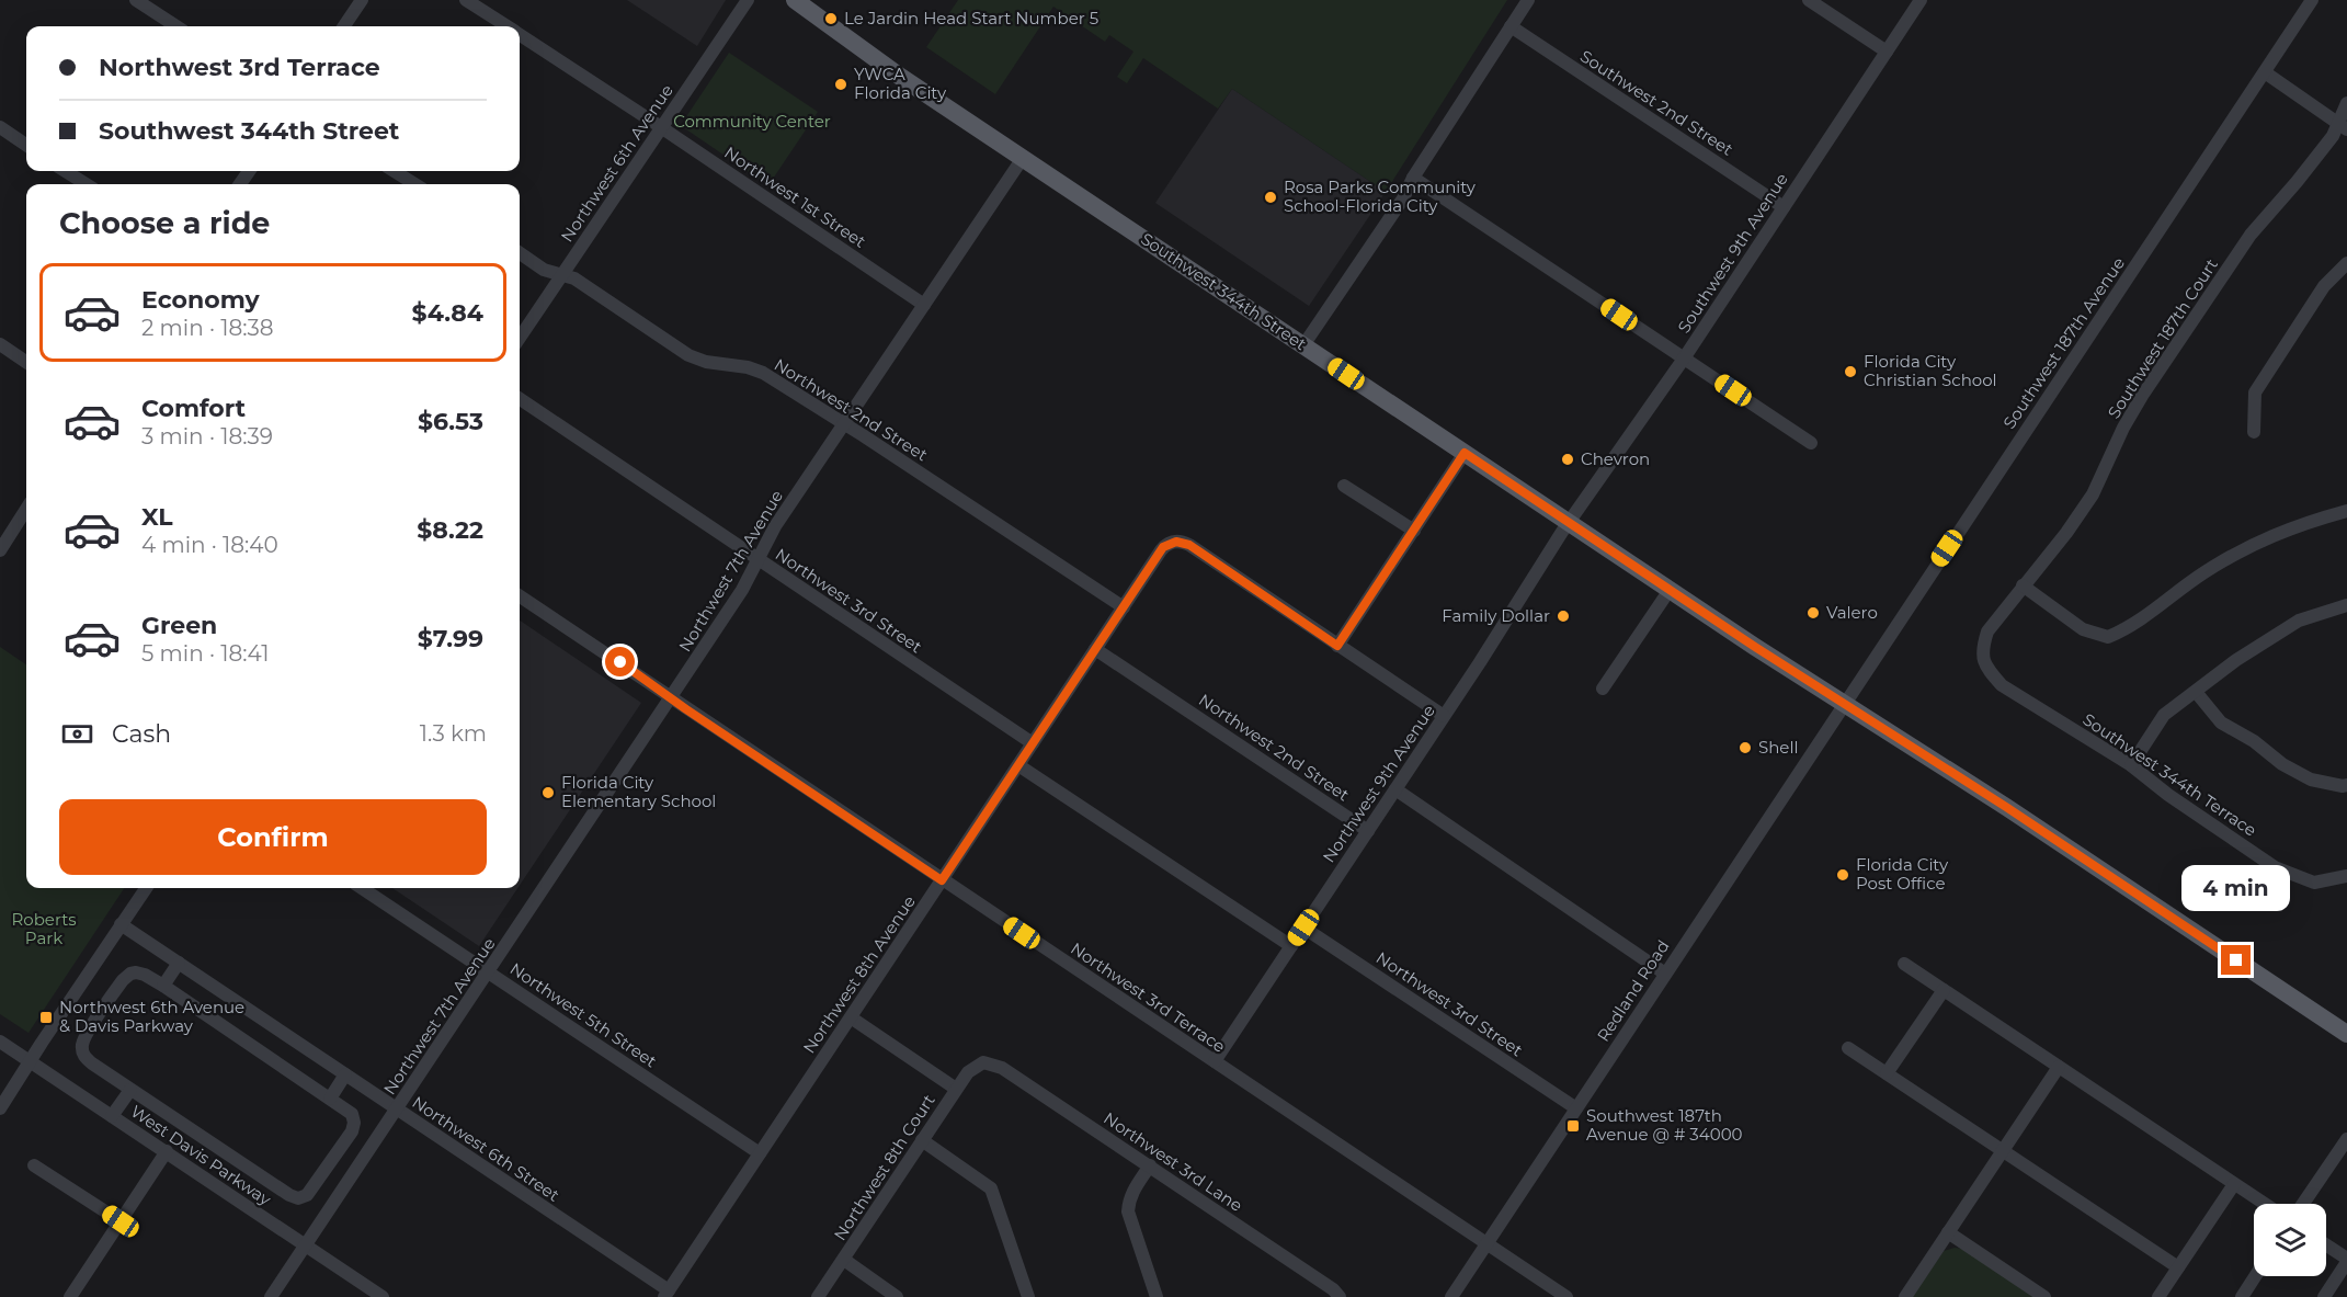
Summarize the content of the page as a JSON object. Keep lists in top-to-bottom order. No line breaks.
{"streets":{"main road":["Southwest 344th Street"],"street":["Southwest 2nd Street","Northwest 6th Avenue","Northwest 1st Street","Southwest 9th Avenue","Southwest 187th Court","Southwest 187th Avenue","Northwest 2nd Street","Northwest 7th Avenue","Northwest 3rd Street","Southwest 344th Terrace","Northwest 9th Avenue","Northwest 8th Avenue","Redland Road","Northwest 3rd Terrace","Northwest 5th Street","Northwest 6th Street","West Davis Parkway","Northwest 3rd Lane","Northwest 8th Court"]},"crossings":[["Southwest 2nd Street","Southwest 9th Avenue"],["Northwest 6th Avenue","Northwest 1st Street"],["Northwest 6th Avenue","Northwest 2nd Street"],["Northwest 1st Street","Northwest 7th Avenue"],["Southwest 9th Avenue","Southwest 344th Street"],["Southwest 9th Avenue","Northwest 9th Avenue"],["Southwest 344th Street","Southwest 187th Avenue"],["Southwest 344th Street","Northwest 7th Avenue"],["Southwest 344th Street","Northwest 9th Avenue"],["Southwest 344th Street","Redland Road"],["Southwest 187th Court","Southwest 344th Terrace"],["Southwest 187th Avenue","Redland Road"],["Northwest 2nd Street","Northwest 7th Avenue"],["Northwest 2nd Street","Northwest 9th Avenue"],["Northwest 2nd Street","Northwest 8th Avenue"],["Northwest 7th Avenue","Northwest 3rd Street"],["Northwest 7th Avenue","Northwest 3rd Terrace"],["Northwest 7th Avenue","Northwest 5th Street"],["Northwest 7th Avenue","Northwest 6th Street"],["Northwest 7th Avenue","West Davis Parkway"],["Northwest 3rd Street","Northwest 9th Avenue"],["Northwest 3rd Street","Northwest 8th Avenue"],["Northwest 3rd Street","Redland Road"],["Northwest 9th Avenue","Northwest 3rd Terrace"],["Northwest 8th Avenue","Northwest 3rd Terrace"],["Northwest 8th Avenue","Northwest 5th Street"],["Northwest 8th Avenue","Northwest 6th Street"],["Redland Road","Northwest 3rd Terrace"],["Northwest 3rd Lane","Northwest 8th Court"]],"parks":["Community Center","Roberts Park"],"places":{"other":["Le Jardin Head Start Number 5","YWCA Florida City","Rosa Parks Community School-Florida City","Florida City Christian School","Chevron","Valero","Family Dollar","Shell","Florida City Elementary School","Florida City Post Office"],"transit":["Northwest 6th Avenue & Davis Parkway","Southwest 187th Avenue @ # 34000"]},"page":{"banner":["Northwest 3rd Terrace","Southwest 344th Street"],"heading":"Choose a ride","list":[{"name":"Economy","note":"2 min · 18:38","value":"$4.84"},{"name":"Comfort","note":"3 min · 18:39","value":"$6.53"},{"name":"XL","note":"4 min · 18:40","value":"$8.22"},{"name":"Green","note":"5 min · 18:41","value":"$7.99"}],"pay":["Cash","1.3 km"],"buttons":"Confirm","bubble":"4 min"}}
